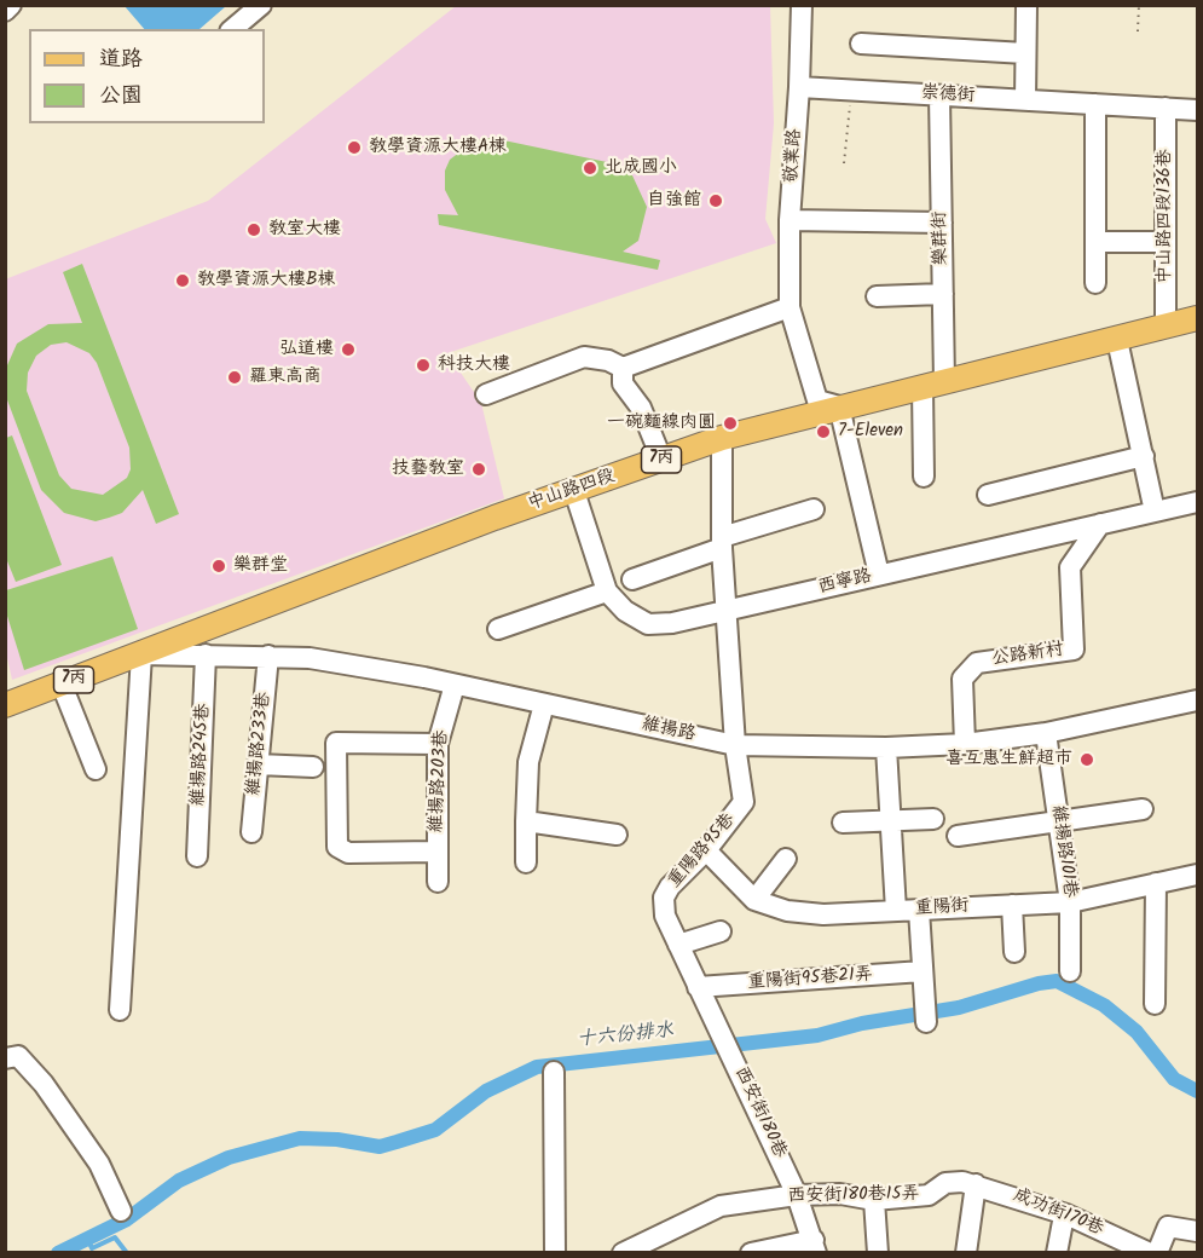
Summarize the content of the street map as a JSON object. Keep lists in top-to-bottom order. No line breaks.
{"streets":{"main road":["7丙","中山路四段"],"street":["崇德街","敬業路","中山路四段136巷","樂群街","西寧路","公路新村","維揚路","維揚路233巷","維揚路245巷","維揚路203巷","重陽路95巷","維揚路101巷","重陽街","重陽街95巷21弄","西安街180巷","西安街180巷15弄","成功街170巷"]},"crossings":[["崇德街","敬業路"],["崇德街","中山路四段136巷"],["崇德街","樂群街"],["敬業路","中山路四段"],["中山路四段136巷","中山路四段"],["樂群街","中山路四段"],["中山路四段","西寧路"],["中山路四段","維揚路"],["中山路四段","重陽路95巷"],["西寧路","公路新村"],["西寧路","重陽路95巷"],["公路新村","維揚路"],["維揚路","維揚路233巷"],["維揚路","維揚路245巷"],["維揚路","維揚路203巷"],["維揚路","重陽路95巷"],["維揚路","維揚路101巷"],["重陽路95巷","重陽街"],["重陽路95巷","重陽街95巷21弄"],["重陽路95巷","西安街180巷"],["維揚路101巷","重陽街"],["西安街180巷","西安街180巷15弄"],["西安街180巷15弄","成功街170巷"]],"water":["十六份排水"],"places":["教學資源大樓A棟","北成國小","自強館","教室大樓","教學資源大樓B棟","弘道樓","科技大樓","羅東高商","一碗麵線肉圓","7-Eleven","技藝教室","樂群堂","喜互惠生鮮超市"],"legend":["道路","公園"]}
